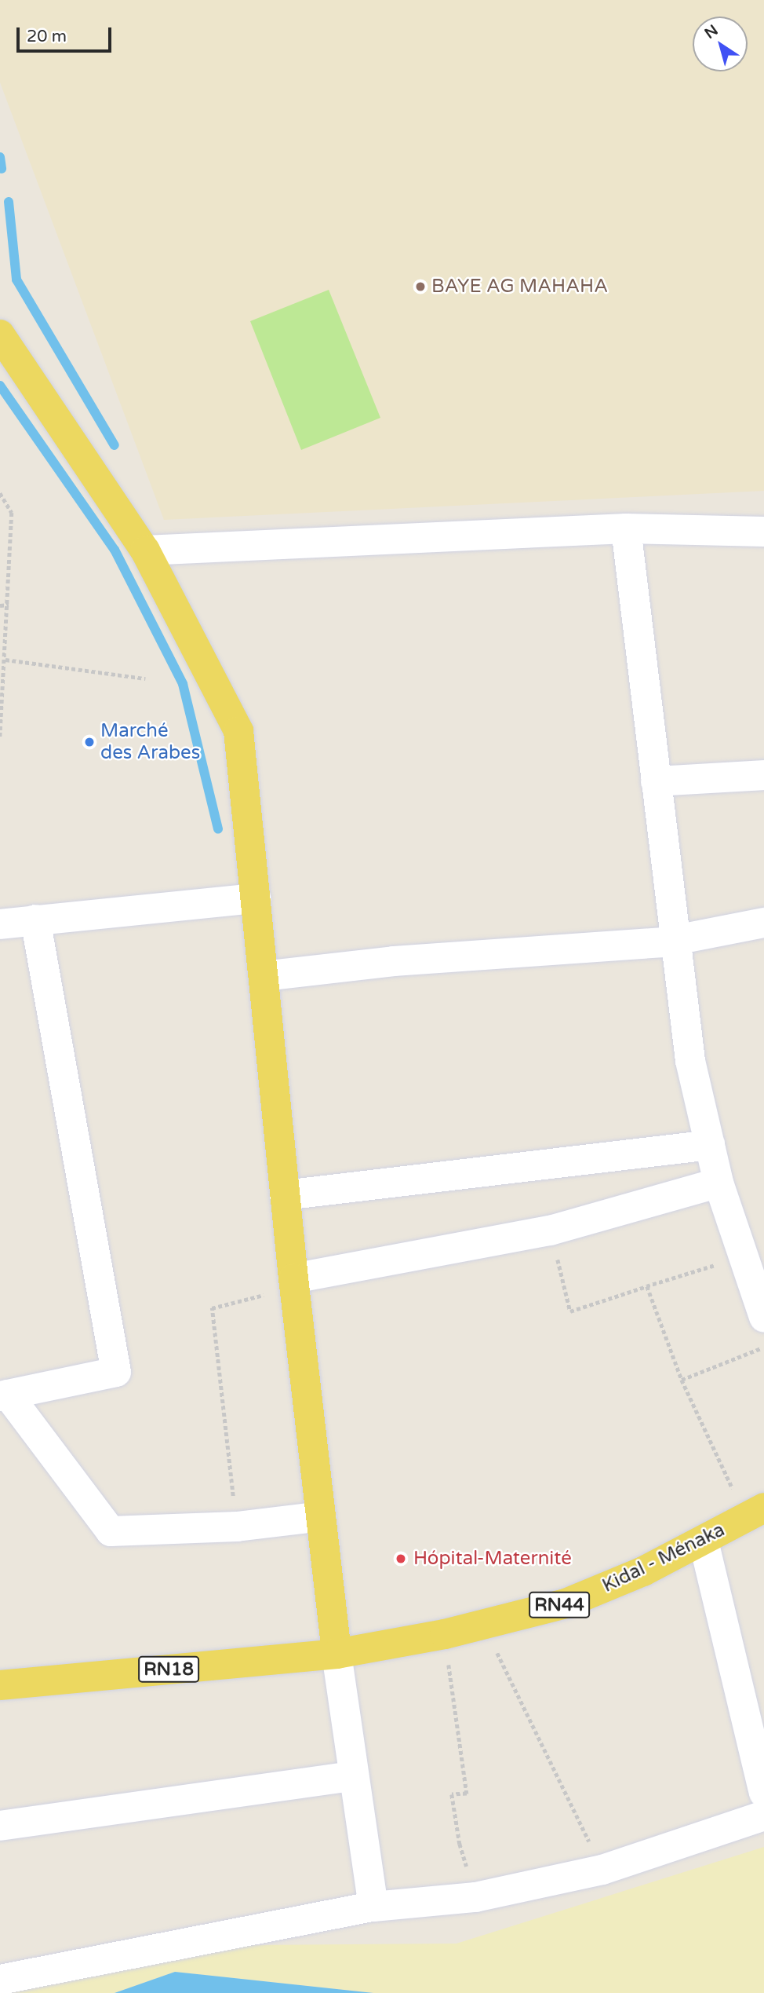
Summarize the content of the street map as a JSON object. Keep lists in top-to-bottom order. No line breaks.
{"streets":{"main road":["Kidal - Ménaka","RN44","RN18"]},"crossings":[["Kidal - Ménaka","RN18"]],"places":["BAYE AG MAHAHA","Marché des Arabes","Hópital-Maternité"],"scale_bar":"20 m","north":"top left"}
